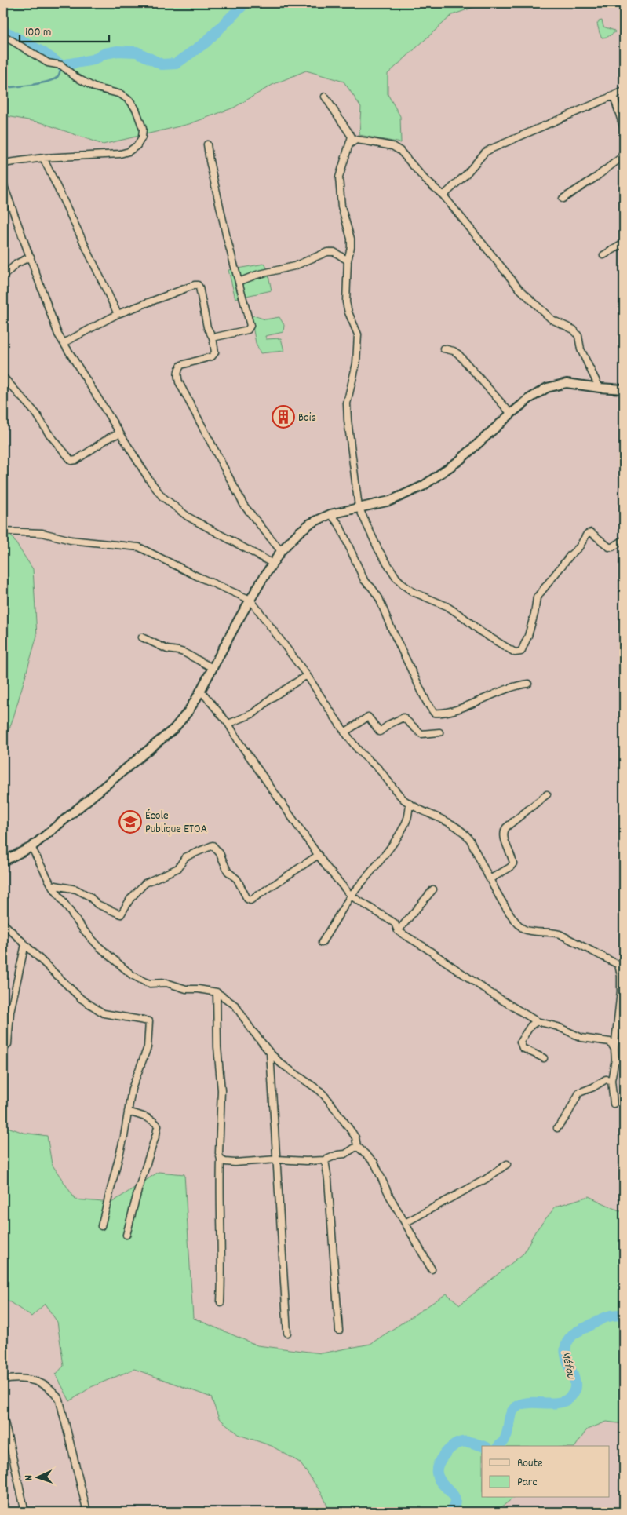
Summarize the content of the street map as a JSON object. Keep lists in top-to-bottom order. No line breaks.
{"water":["Méfou"],"places":{"building":["Bois"],"school or university":["École Publique ETOA"]},"legend":["Route","Parc"],"scale_bar":"100 m","north":"left"}
